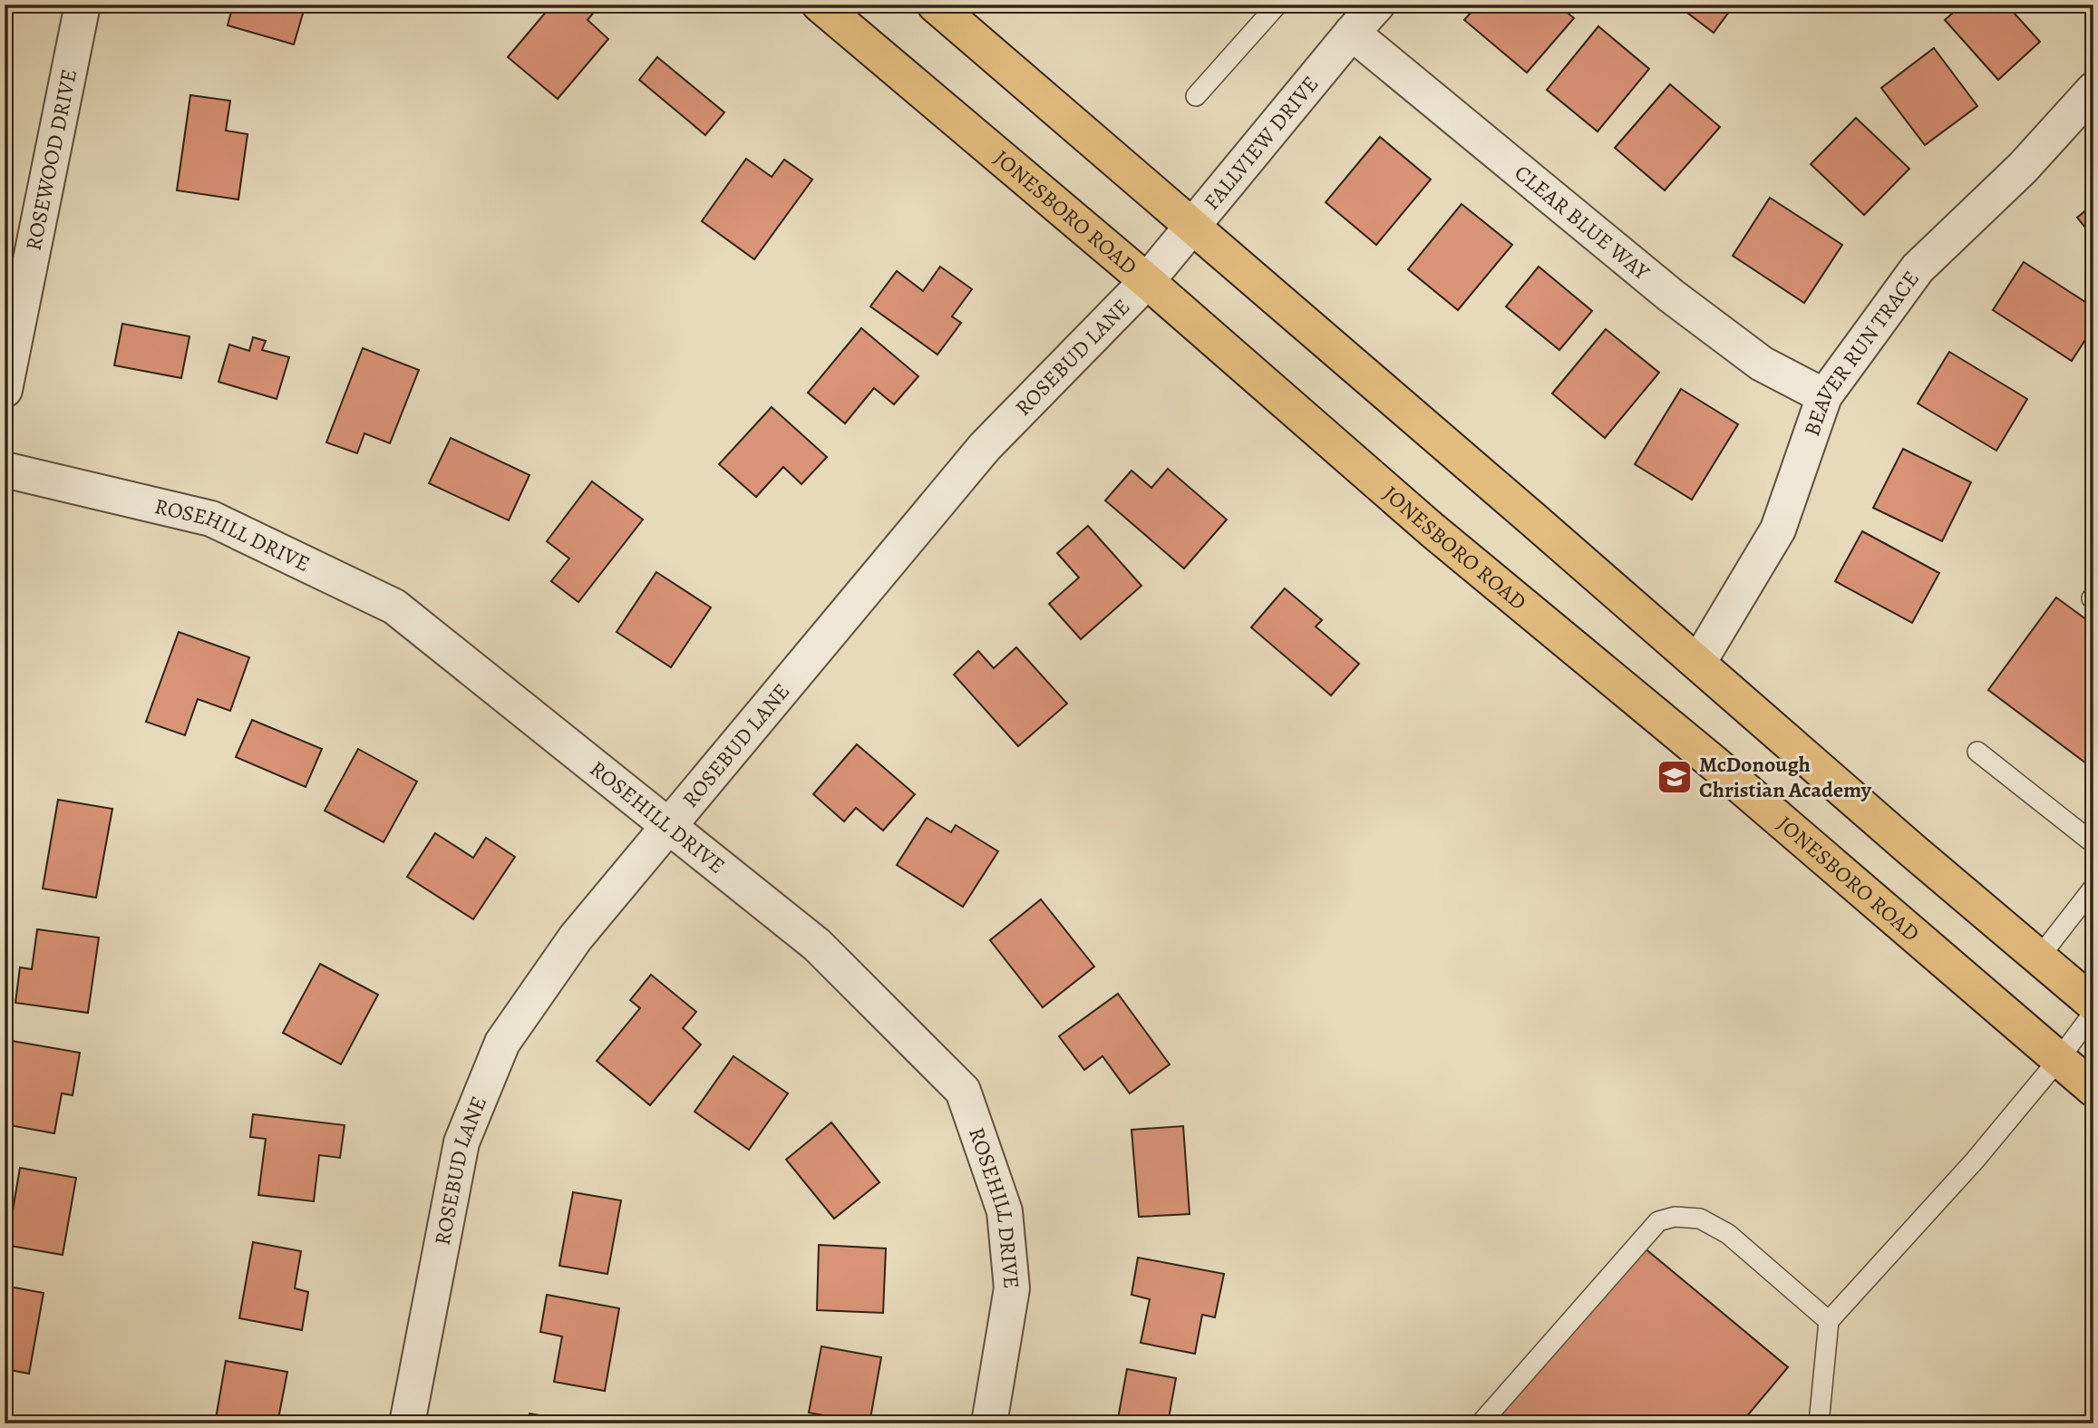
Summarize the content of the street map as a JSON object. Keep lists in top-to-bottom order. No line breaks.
{"streets":{"main road":["JONESBORO ROAD"],"street":["FALLVIEW DRIVE","ROSEWOOD DRIVE","CLEAR BLUE WAY","BEAVER RUN TRACE","ROSEBUD LANE","ROSEHILL DRIVE"]},"crossings":[["FALLVIEW DRIVE","JONESBORO ROAD"],["FALLVIEW DRIVE","CLEAR BLUE WAY"],["FALLVIEW DRIVE","ROSEBUD LANE"],["JONESBORO ROAD","ROSEBUD LANE"],["CLEAR BLUE WAY","BEAVER RUN TRACE"],["ROSEBUD LANE","ROSEHILL DRIVE"]],"places":{"school or university":["McDonough Christian Academy"]}}
